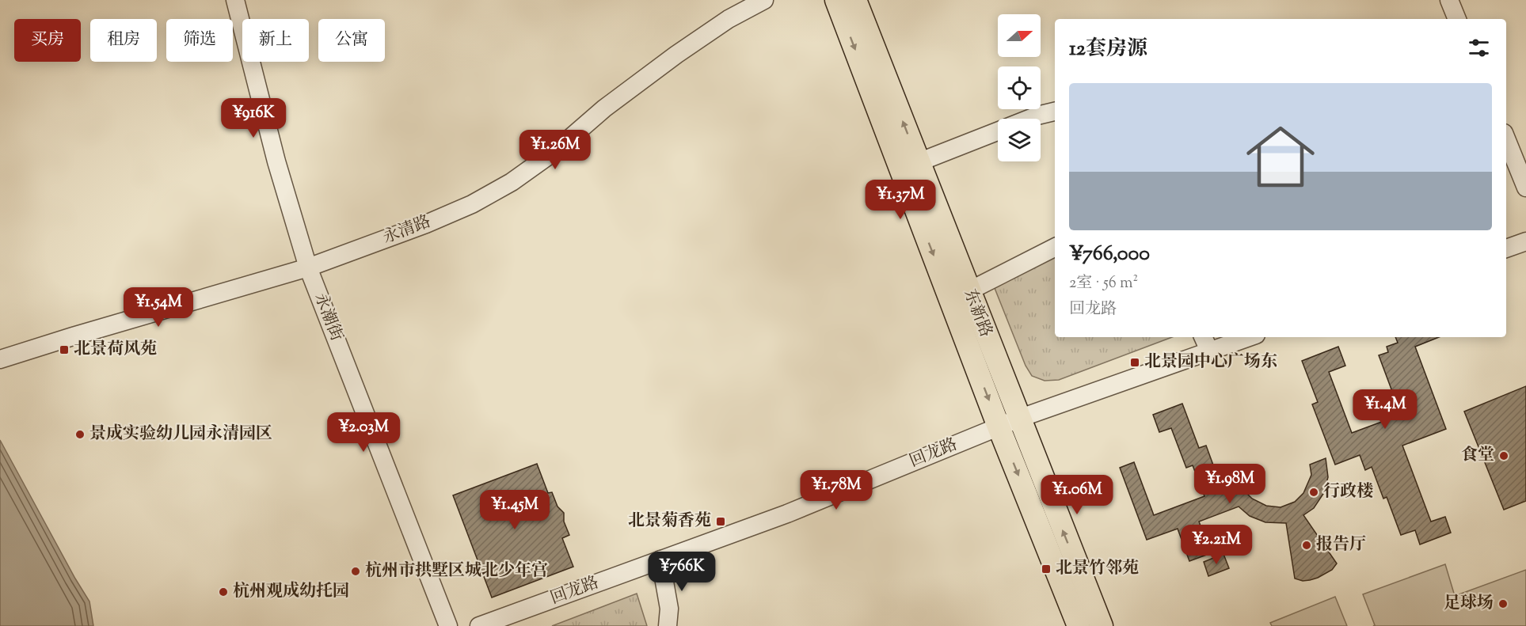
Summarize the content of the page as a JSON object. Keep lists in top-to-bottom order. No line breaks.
{"streets":{"main road":["东新路"],"street":["永清路","永潮街","回龙路"]},"crossings":[["永清路","永潮街"],["东新路","回龙路"]],"places":{"transit":["北景荷风苑","北景园中心广场东","北景菊香苑","北景竹邻苑"],"other":["景成实验幼儿园永清园区","食堂","行政楼","报告厅","杭州市拱墅区城北少年宫","杭州观成幼托园","足球场"]},"north":"right","page":{"chip":["买房","租房","筛选","新上","公寓"],"heading":"12套房源","list":[{"name":"¥766,000","note":"2室 · 56 m² · 回龙路"}],"price":["¥916K","¥1.26M","¥1.37M","¥1.54M","¥1.4M","¥2.03M","¥1.98M","¥1.78M","¥1.06M","¥1.45M","¥2.21M","¥766K"]}}
